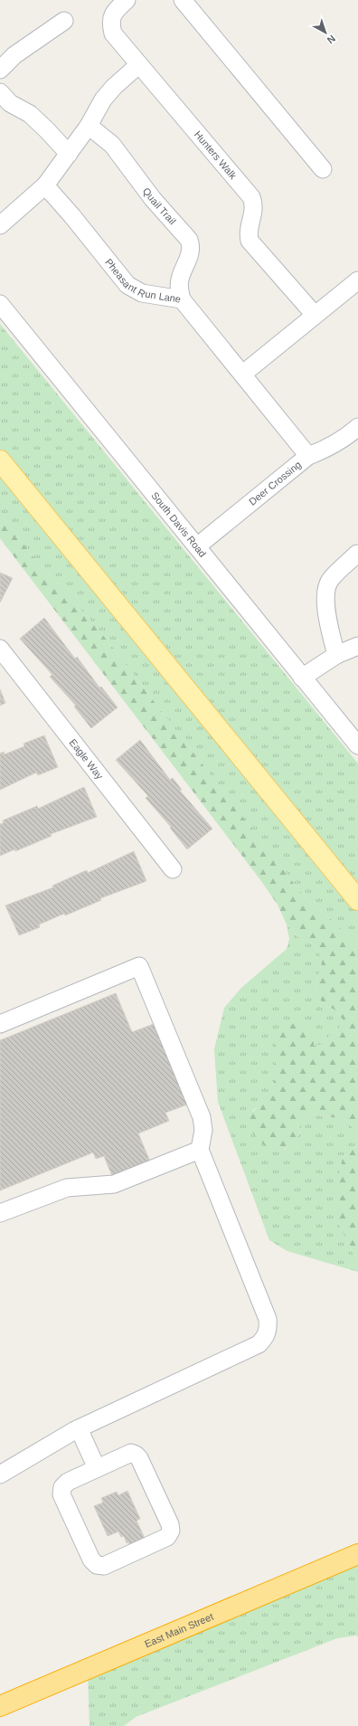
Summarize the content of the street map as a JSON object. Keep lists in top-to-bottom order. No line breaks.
{"streets":{"highway":["East Main Street"],"street":["Hunters Walk","Quail Trail","Pheasant Run Lane","Deer Crossing","South Davis Road","Eagle Way"]},"crossings":[["Quail Trail","Pheasant Run Lane"],["Pheasant Run Lane","Deer Crossing"],["Deer Crossing","South Davis Road"]],"north":"bottom right"}
